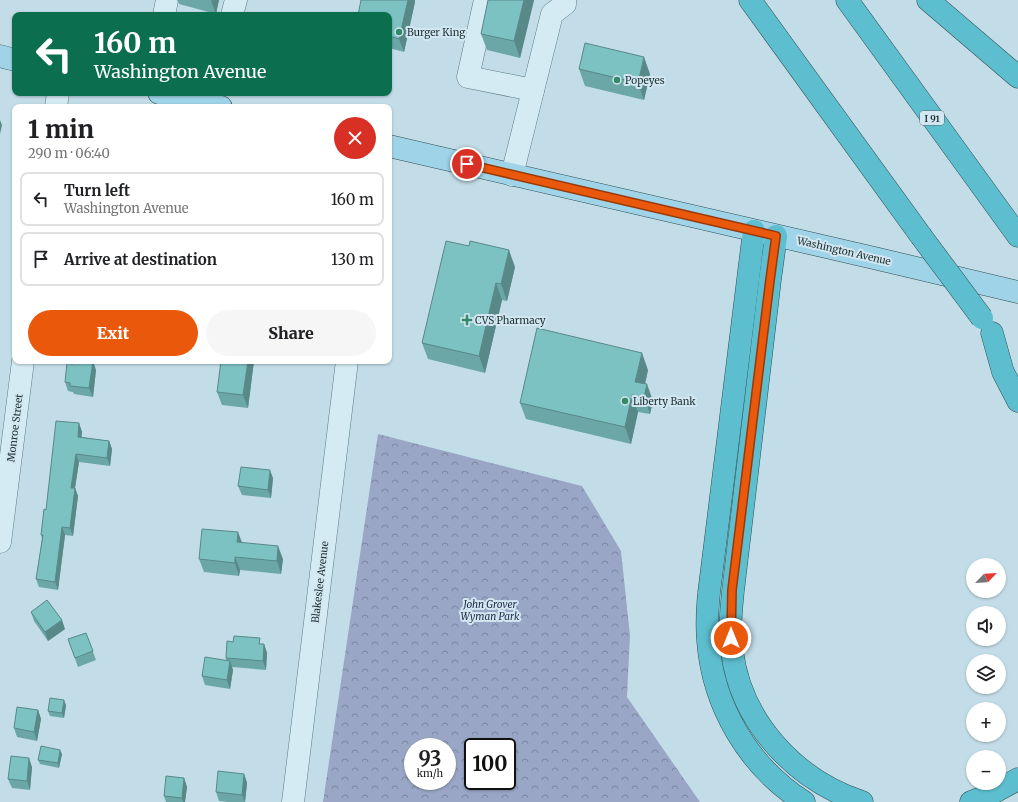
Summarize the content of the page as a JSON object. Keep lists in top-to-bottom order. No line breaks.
{"streets":{"highway":["I 91"],"main road":["Washington Avenue"],"street":["Monroe Street","Blakeslee Avenue"]},"parks":["John Grover Wyman Park"],"places":{"other":["Burger King","Popeyes","Liberty Bank"],"health":["CVS Pharmacy"]},"north":"top right","page":{"turn":["160 m","Washington Avenue"],"heading":["1 min","290 m · 06:40"],"list":[{"name":"Turn left","note":"Washington Avenue","value":"160 m"},{"name":"Arrive at destination","value":"130 m"}],"buttons":["Exit","Share"],"map_buttons":["+","−"],"speed":"93 km/h","limit":"100"}}
